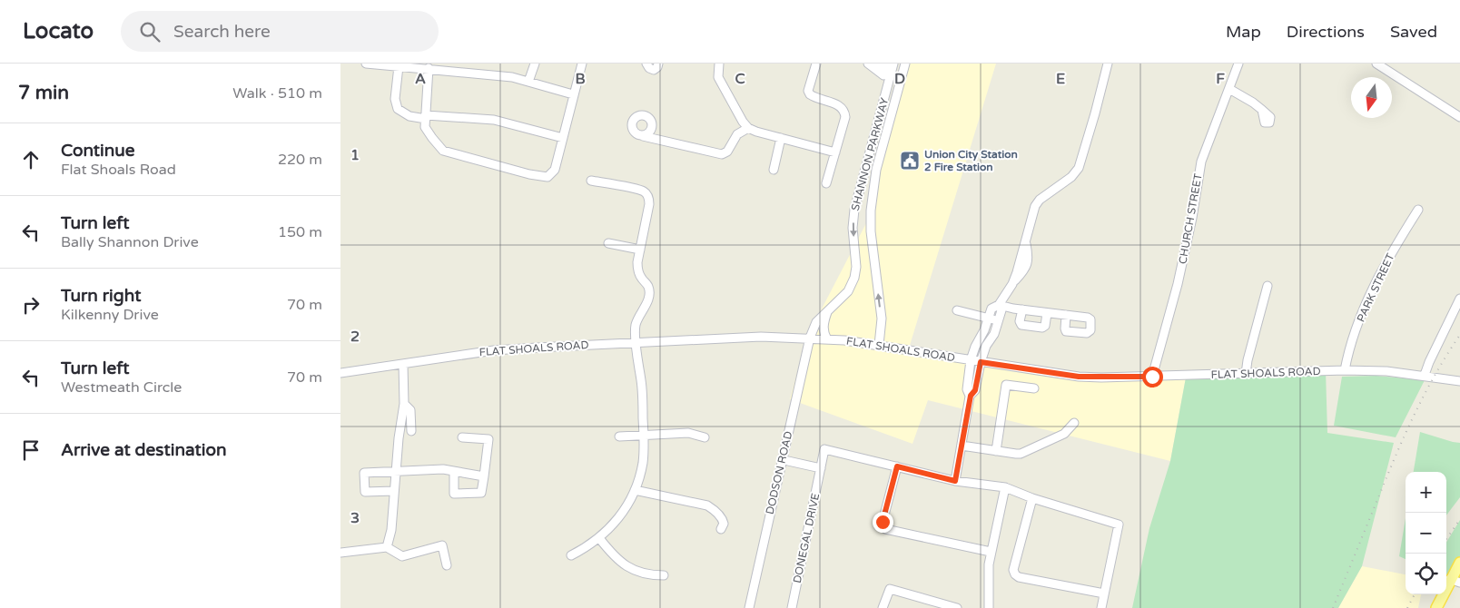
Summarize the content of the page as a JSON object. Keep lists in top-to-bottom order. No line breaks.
{"streets":{"street":["SHANNON PARKWAY","CHURCH STREET","PARK STREET","FLAT SHOALS ROAD","DODSON ROAD","DONEGAL DRIVE"]},"crossings":[["SHANNON PARKWAY","FLAT SHOALS ROAD"],["SHANNON PARKWAY","DODSON ROAD"],["CHURCH STREET","FLAT SHOALS ROAD"],["PARK STREET","FLAT SHOALS ROAD"],["FLAT SHOALS ROAD","DODSON ROAD"]],"places":{"public building":["Union City Station 2 Fire Station"]},"north":"bottom","page":{"header":"Locato","search":"Search here","nav":["Map","Directions","Saved"],"heading":["7 min","Walk · 510 m"],"list":[["Continue","Flat Shoals Road","220 m"],["Turn left","Bally Shannon Drive","150 m"],["Turn right","Kilkenny Drive","70 m"],["Turn left","Westmeath Circle","70 m"],"Arrive at destination"],"map_buttons":["+","−"]},"grid":{"columns":["A","B","C","D","E","F"],"rows":["1","2","3"]}}
